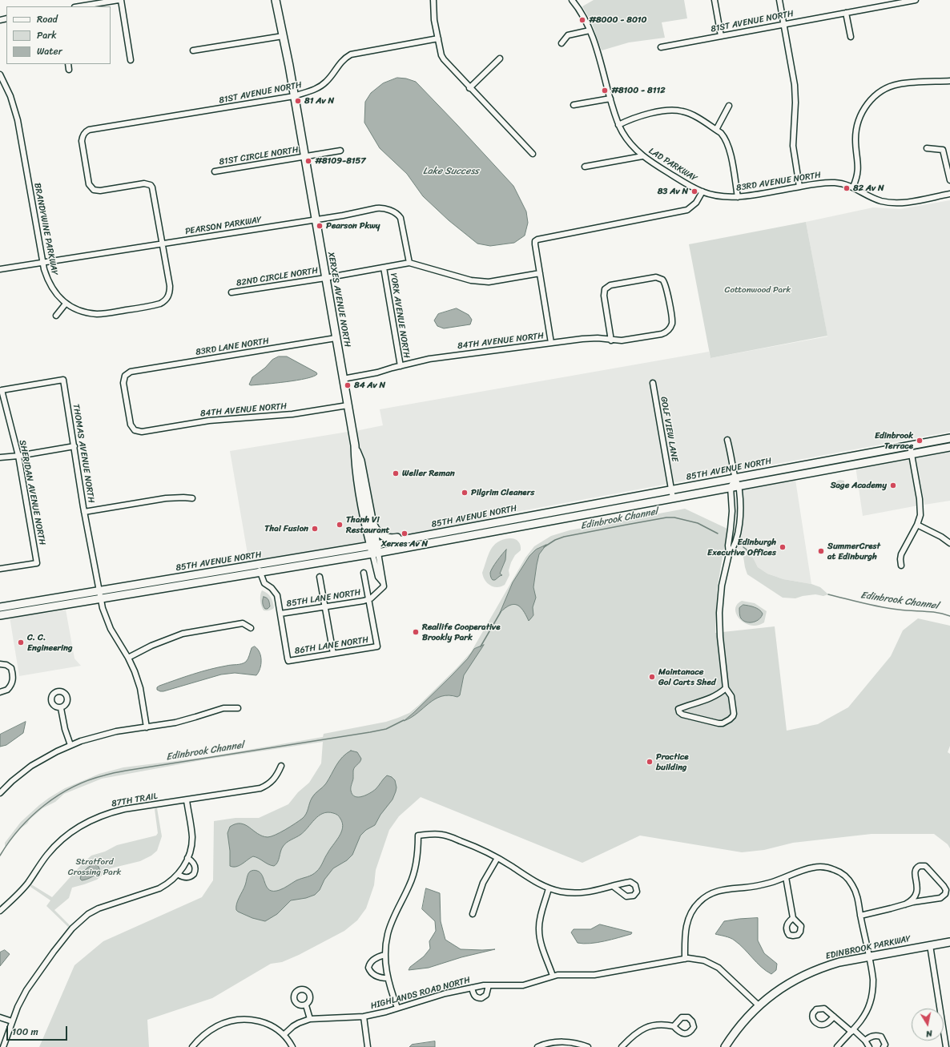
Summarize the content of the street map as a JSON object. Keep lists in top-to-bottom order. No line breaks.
{"streets":{"main road":["XERXES AVENUE NORTH","85TH AVENUE NORTH","EDINBROOK PARKWAY"],"street":["81ST AVENUE NORTH","81ST CIRCLE NORTH","LAD PARKWAY","83RD AVENUE NORTH","PEARSON PARKWAY","BRANDYWINE PARKWAY","82ND CIRCLE NORTH","YORK AVENUE NORTH","84TH AVENUE NORTH","83RD LANE NORTH","GOLF VIEW LANE","THOMAS AVENUE NORTH","SHERIDAN AVENUE NORTH","85TH LANE NORTH","86TH LANE NORTH","87TH TRAIL","HIGHLANDS ROAD NORTH"]},"crossings":[["81ST AVENUE NORTH","PEARSON PARKWAY"],["81ST AVENUE NORTH","BRANDYWINE PARKWAY"],["81ST AVENUE NORTH","XERXES AVENUE NORTH"],["81ST CIRCLE NORTH","XERXES AVENUE NORTH"],["LAD PARKWAY","83RD AVENUE NORTH"],["PEARSON PARKWAY","BRANDYWINE PARKWAY"],["PEARSON PARKWAY","XERXES AVENUE NORTH"],["82ND CIRCLE NORTH","XERXES AVENUE NORTH"],["XERXES AVENUE NORTH","84TH AVENUE NORTH"],["XERXES AVENUE NORTH","83RD LANE NORTH"],["XERXES AVENUE NORTH","85TH AVENUE NORTH"],["XERXES AVENUE NORTH","85TH LANE NORTH"],["YORK AVENUE NORTH","84TH AVENUE NORTH"],["84TH AVENUE NORTH","83RD LANE NORTH"],["GOLF VIEW LANE","85TH AVENUE NORTH"],["THOMAS AVENUE NORTH","85TH AVENUE NORTH"],["THOMAS AVENUE NORTH","SHERIDAN AVENUE NORTH"],["85TH LANE NORTH","86TH LANE NORTH"],["EDINBROOK PARKWAY","HIGHLANDS ROAD NORTH"]],"water":["Lake Success","Edinbrook Channel"],"parks":["Cottonwood Park","Stratford Crossing Park"],"places":["#8000 - 8010","#8100 - 8112","81 Av N","#8109-8157","82 Av N","83 Av N","Pearson Pkwy","84 Av N","Edinbrook Terrace","Weller Reman","Sage Academy","Pilgrim Cleaners","Thanh Vi Restaurant","Thai Fusion","Xerxes Av N","Edinburgh Executive Offices","SummerCrest at Edinburgh","Reallife Cooperative Brookly Park","C. C. Engineering","Maintanace Gol Carts Shed","Practice building"],"legend":["Road","Park","Water"],"scale_bar":"100 m","north":"bottom"}
